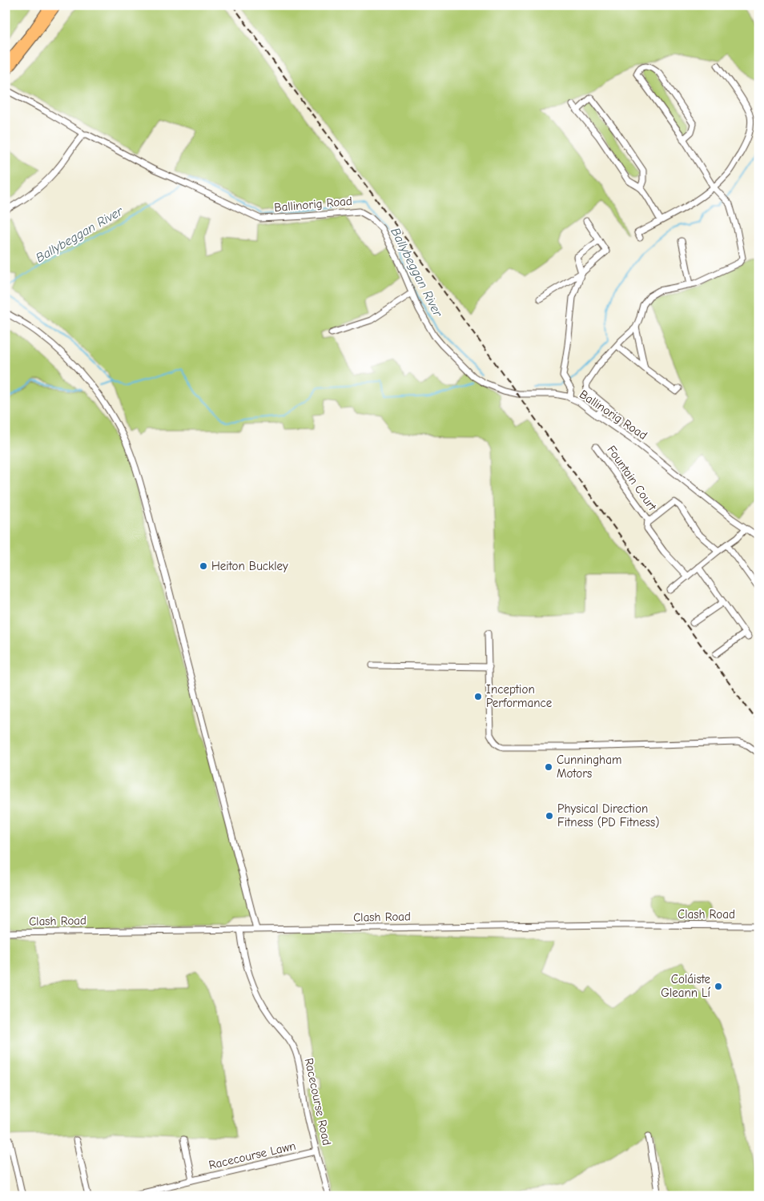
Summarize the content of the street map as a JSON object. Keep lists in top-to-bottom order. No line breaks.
{"streets":{"street":["Ballinorig Road","Fountain Court","Clash Road","Racecourse Road","Racecourse Lawn"]},"crossings":[["Clash Road","Racecourse Road"],["Racecourse Road","Racecourse Lawn"]],"water":["Ballybeggan River"],"places":["Heiton Buckley","Inception Performance","Cunningham Motors","Physical Direction Fitness (PD Fitness)","Coláiste Gleann Lí"]}
